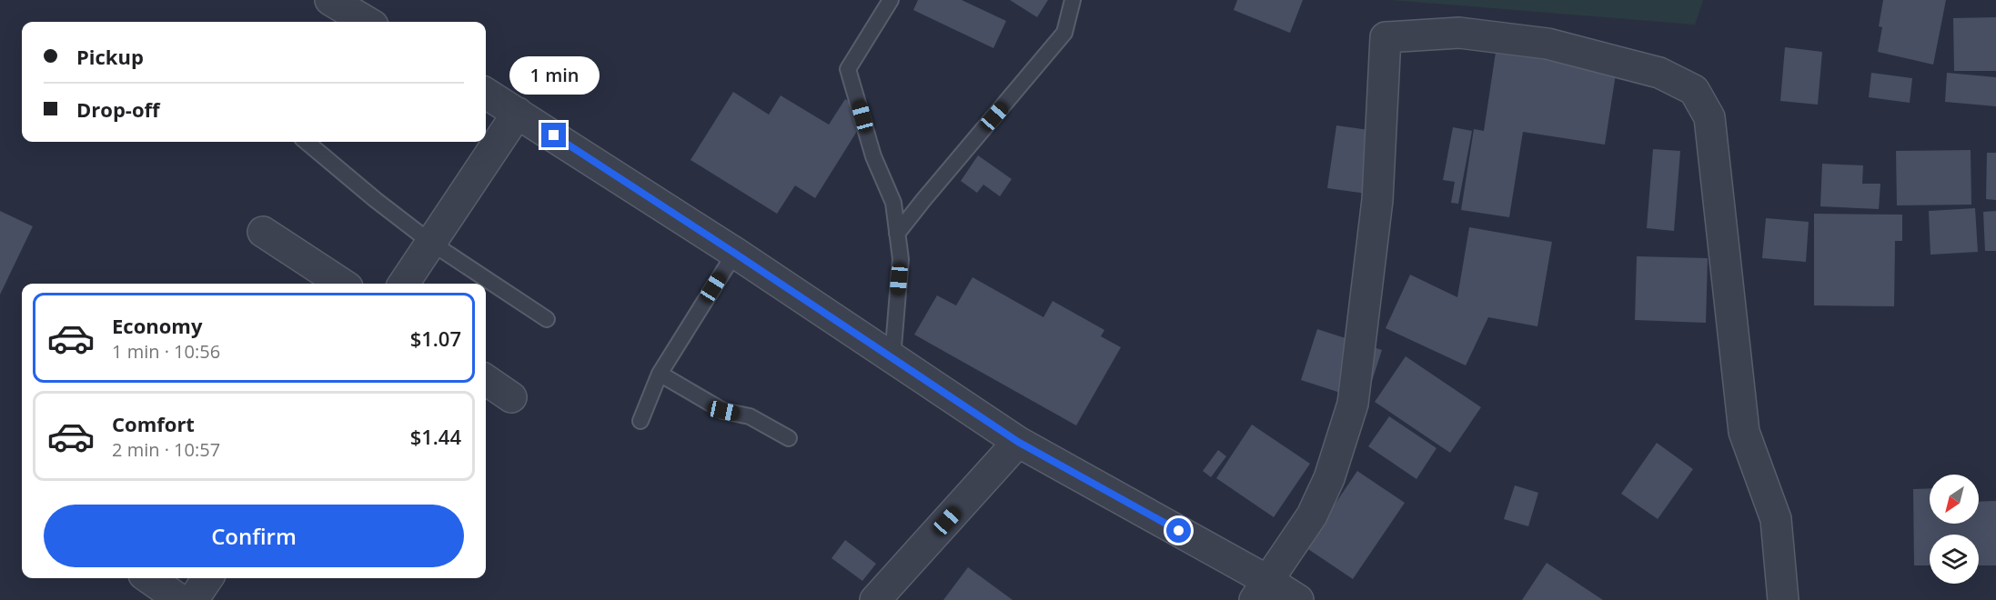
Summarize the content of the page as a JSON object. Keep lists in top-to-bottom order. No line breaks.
{"north":"bottom left","page":{"banner":["Pickup","Drop-off"],"bubble":"1 min","list":[{"name":"Economy","note":"1 min · 10:56","value":"$1.07"},{"name":"Comfort","note":"2 min · 10:57","value":"$1.44"}],"buttons":"Confirm"}}
